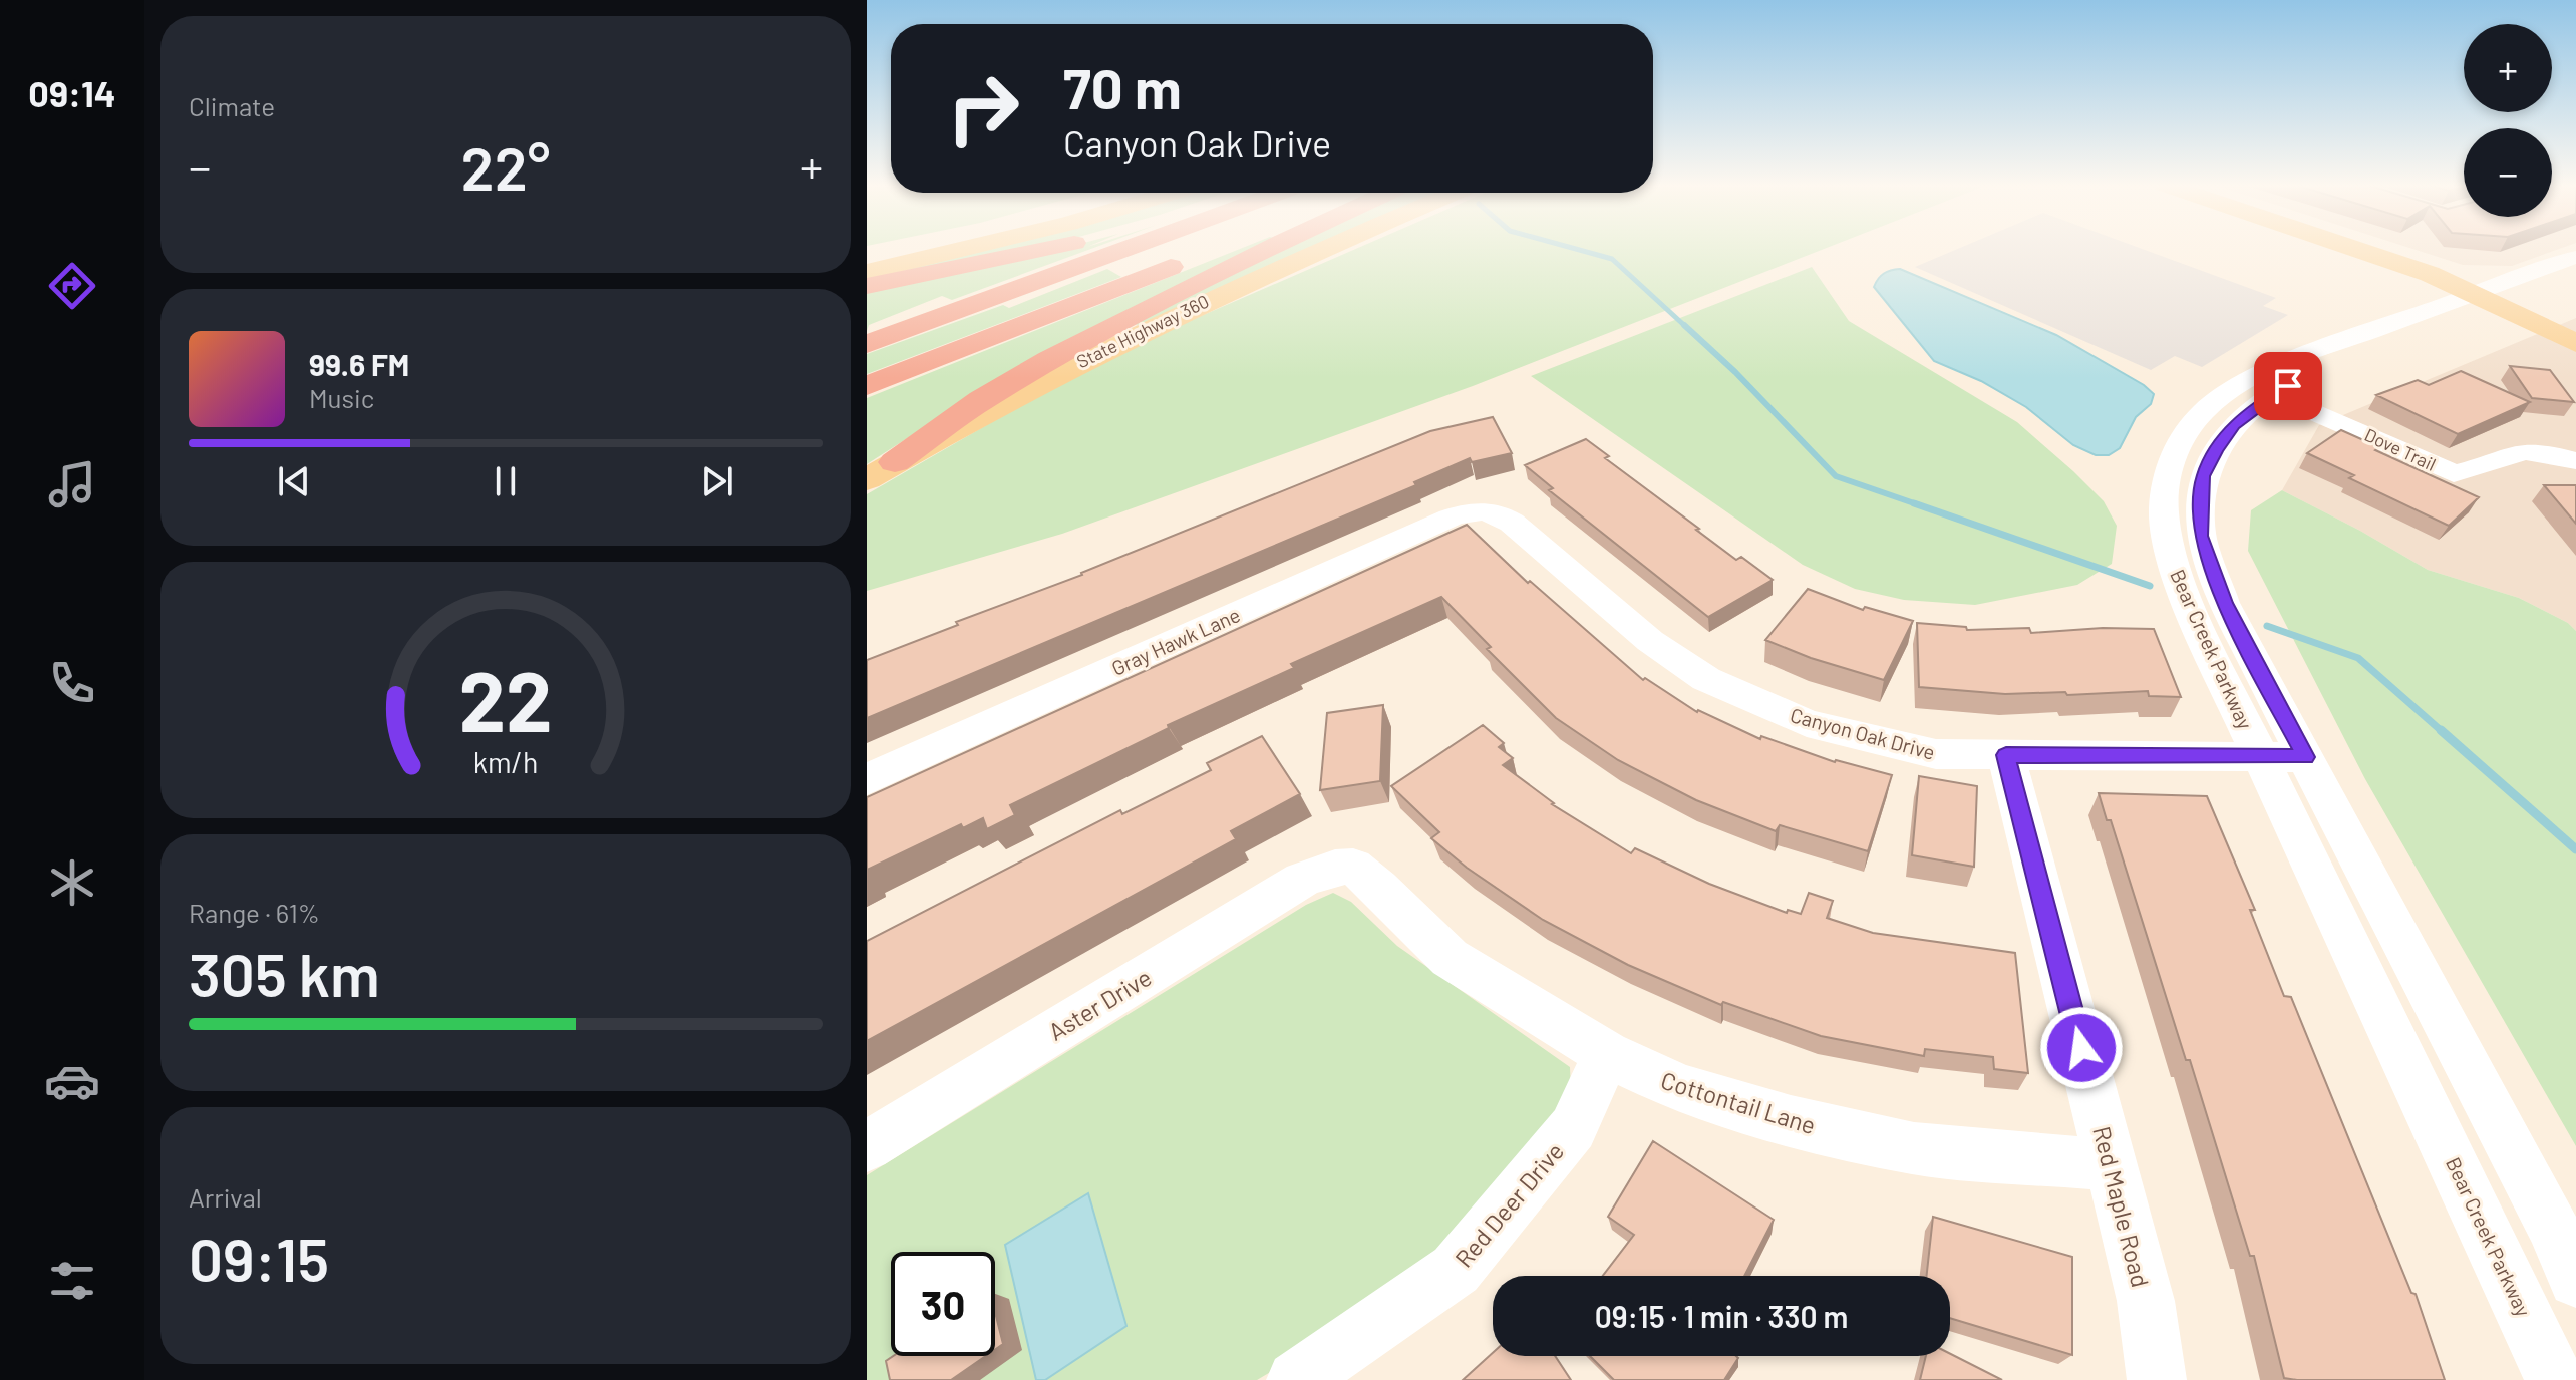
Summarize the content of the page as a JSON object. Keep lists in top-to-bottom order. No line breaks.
{"streets":{"main road":["State Highway 360"],"street":["Dove Trail","Gray Hawk Lane","Bear Creek Parkway","Canyon Oak Drive","Aster Drive","Cottontail Lane","Red Deer Drive","Red Maple Road"]},"crossings":[["Dove Trail","Bear Creek Parkway"],["Gray Hawk Lane","Canyon Oak Drive"],["Bear Creek Parkway","Canyon Oak Drive"],["Canyon Oak Drive","Red Maple Road"],["Aster Drive","Cottontail Lane"],["Cottontail Lane","Red Deer Drive"],["Cottontail Lane","Red Maple Road"]],"page":{"tabs":"09:14","tile":["Climate",["Range · 61%","305 km"],["Arrival","09:15"]],"map_buttons":["+","−"],"turn":["70 m","Canyon Oak Drive"],"heat":["−","22°","+"],"song":["99.6 FM","Music"],"limit":"30","trip":"09:15 · 1 min · 330 m","gauge":["22","km/h"]}}
